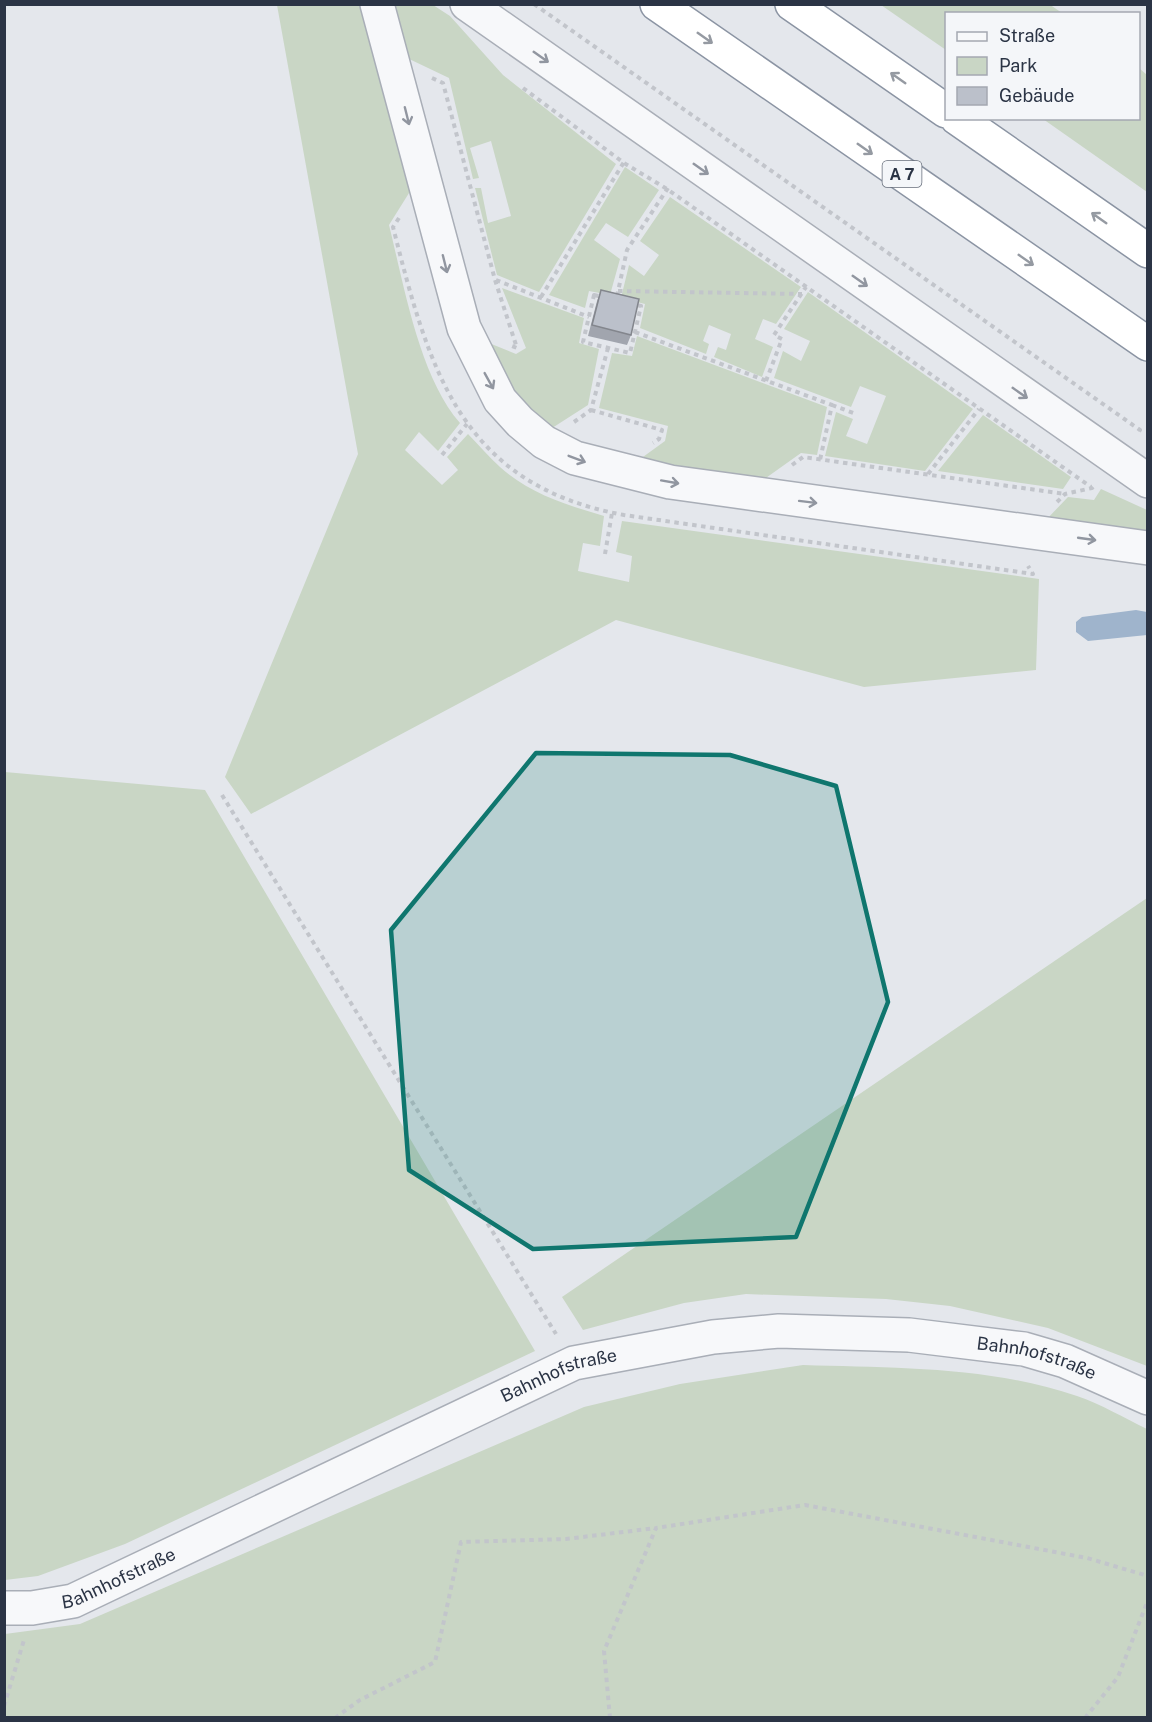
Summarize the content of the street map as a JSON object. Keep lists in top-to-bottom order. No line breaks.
{"streets":{"highway":["A 7"],"street":["Bahnhofstraße"]},"legend":["Straße","Park","Gebäude"]}
